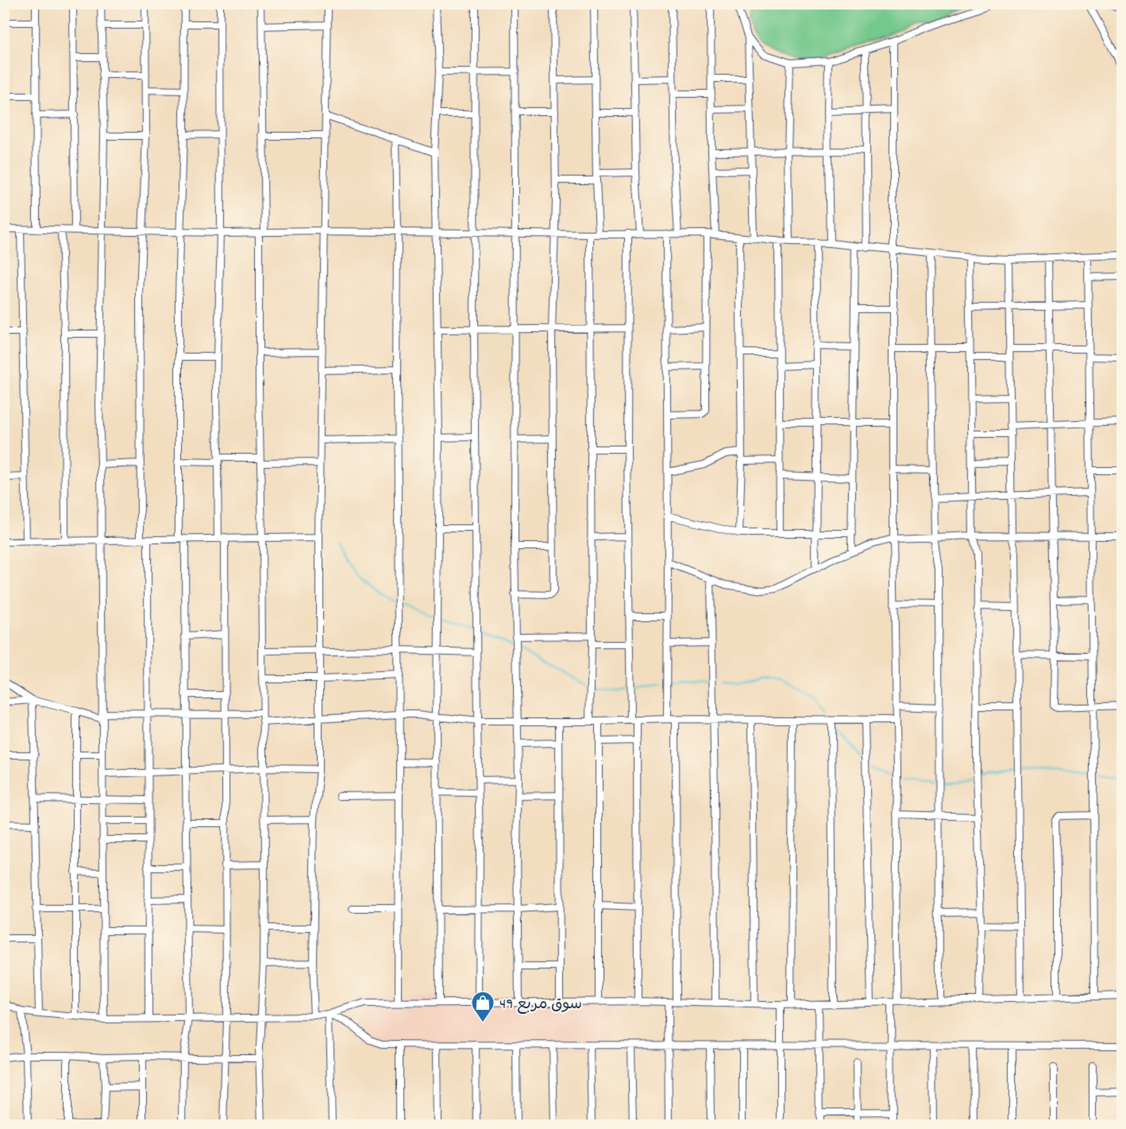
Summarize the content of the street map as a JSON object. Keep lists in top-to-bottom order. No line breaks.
{"places":{"shop":["سوق مربع 49"]}}
